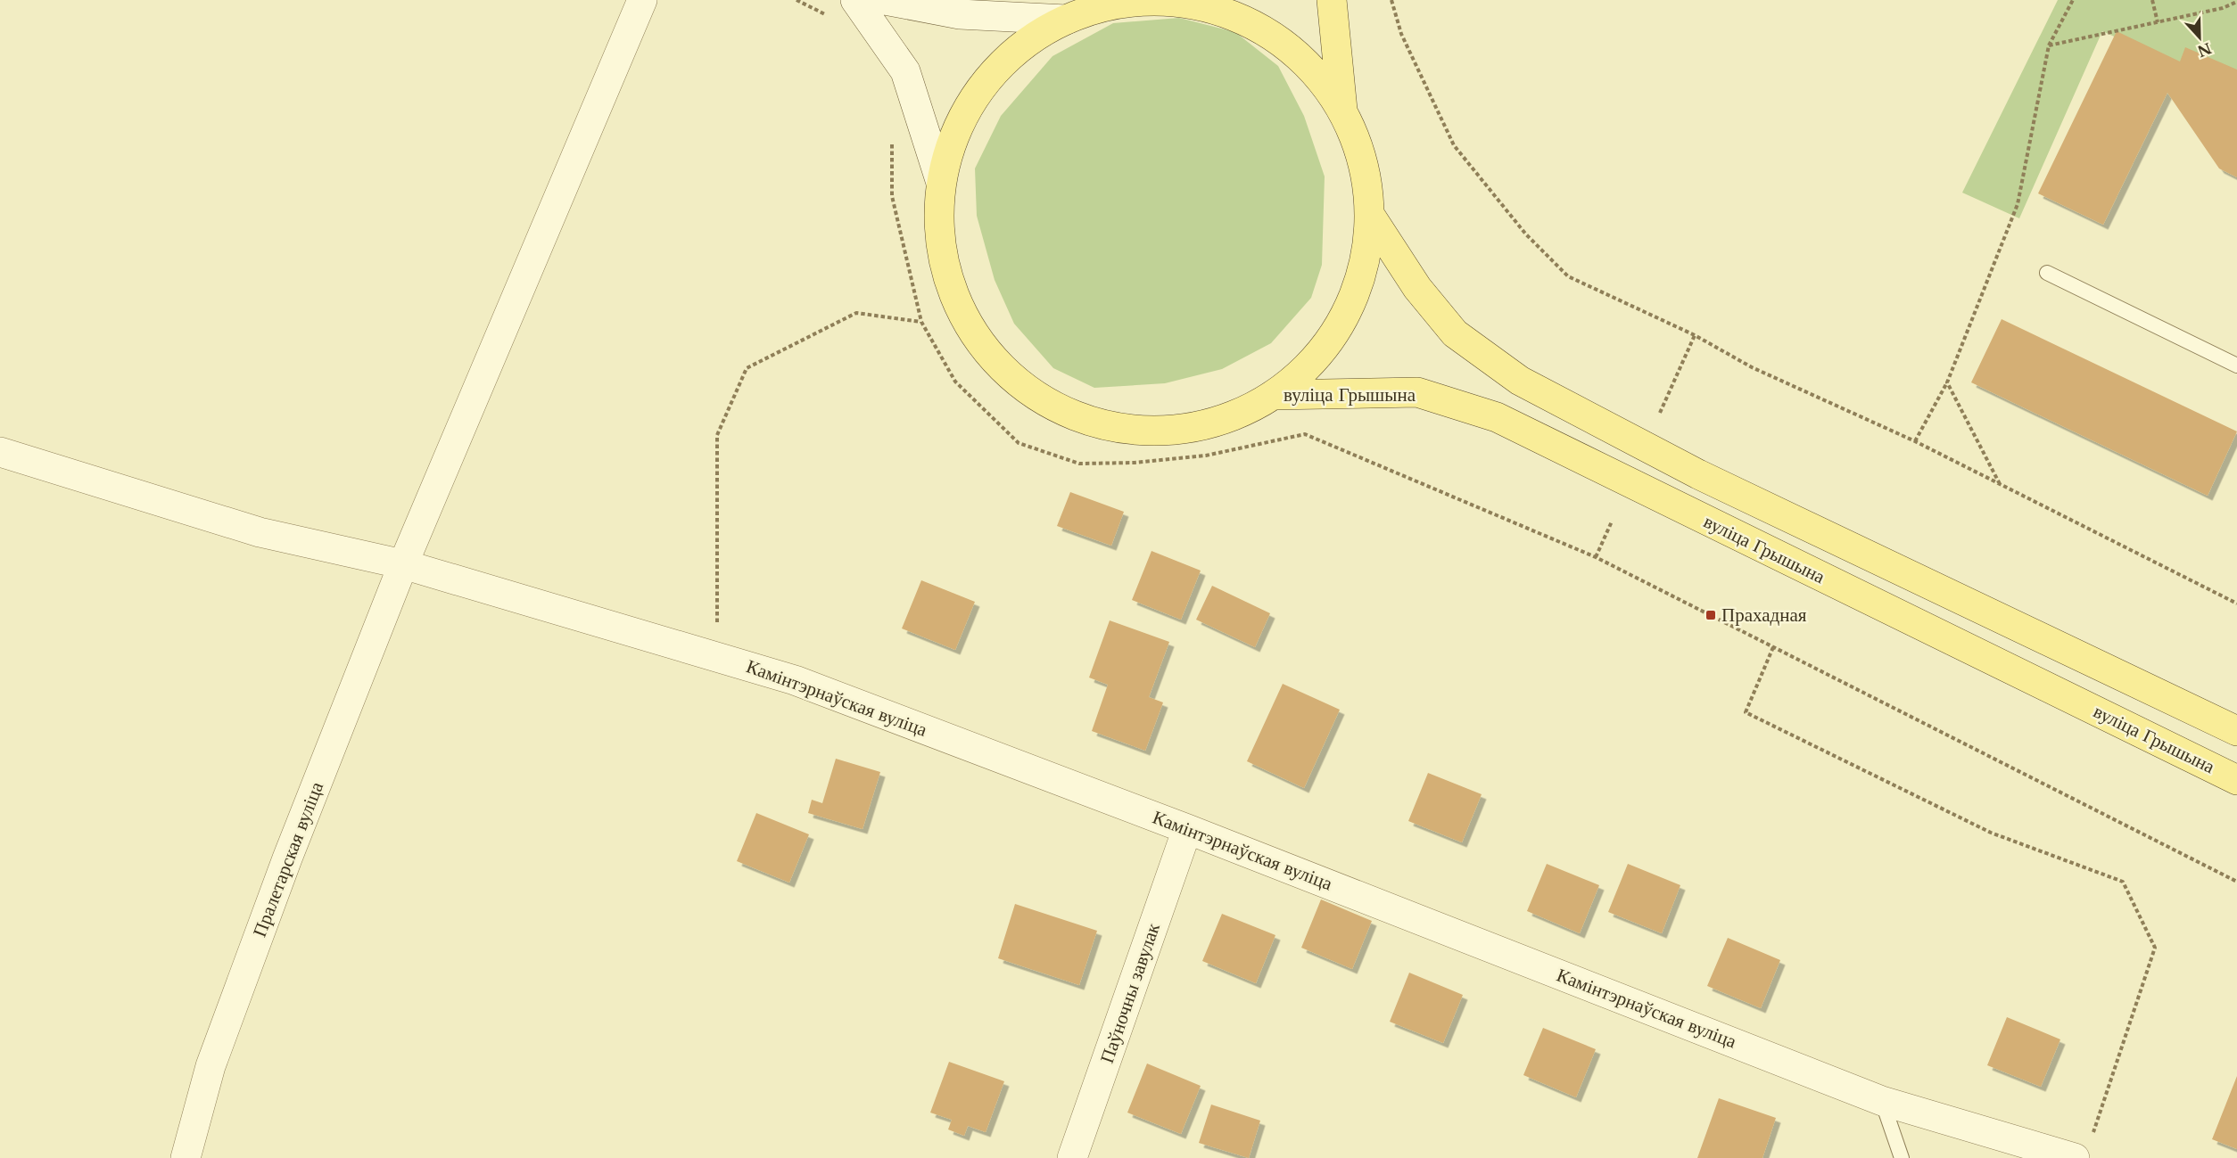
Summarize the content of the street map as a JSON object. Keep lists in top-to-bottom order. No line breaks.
{"streets":{"main road":["вуліца Грышына"],"street":["Камінтэрнаўская вуліца","Пралетарская вуліца","Паўночны завулак"]},"crossings":[["Камінтэрнаўская вуліца","Пралетарская вуліца"],["Камінтэрнаўская вуліца","Паўночны завулак"]],"places":{"transit":["Прахадная"]},"north":"bottom"}
